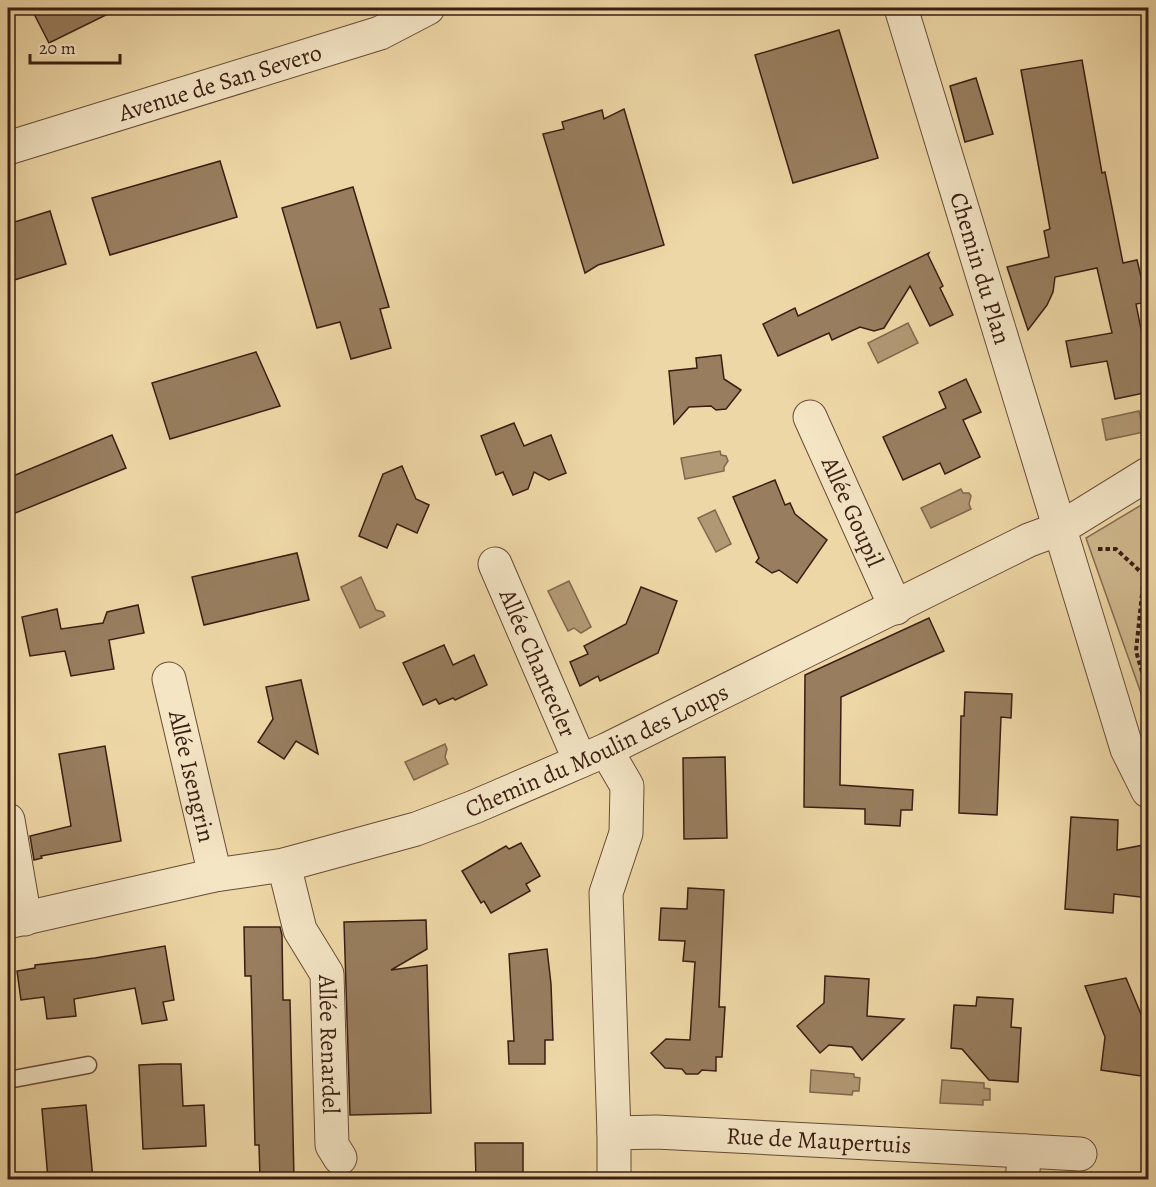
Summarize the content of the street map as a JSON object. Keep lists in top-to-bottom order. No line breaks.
{"streets":{"street":["Avenue de San Severo","Chemin du Plan","Allée Goupil","Allée Chantecler","Chemin du Moulin des Loups","Allée Isengrin","Allée Renardel","Rue de Maupertuis"]},"crossings":[["Chemin du Plan","Chemin du Moulin des Loups"],["Allée Goupil","Chemin du Moulin des Loups"],["Allée Chantecler","Chemin du Moulin des Loups"],["Chemin du Moulin des Loups","Allée Isengrin"],["Chemin du Moulin des Loups","Allée Renardel"]],"scale_bar":"20 m"}
